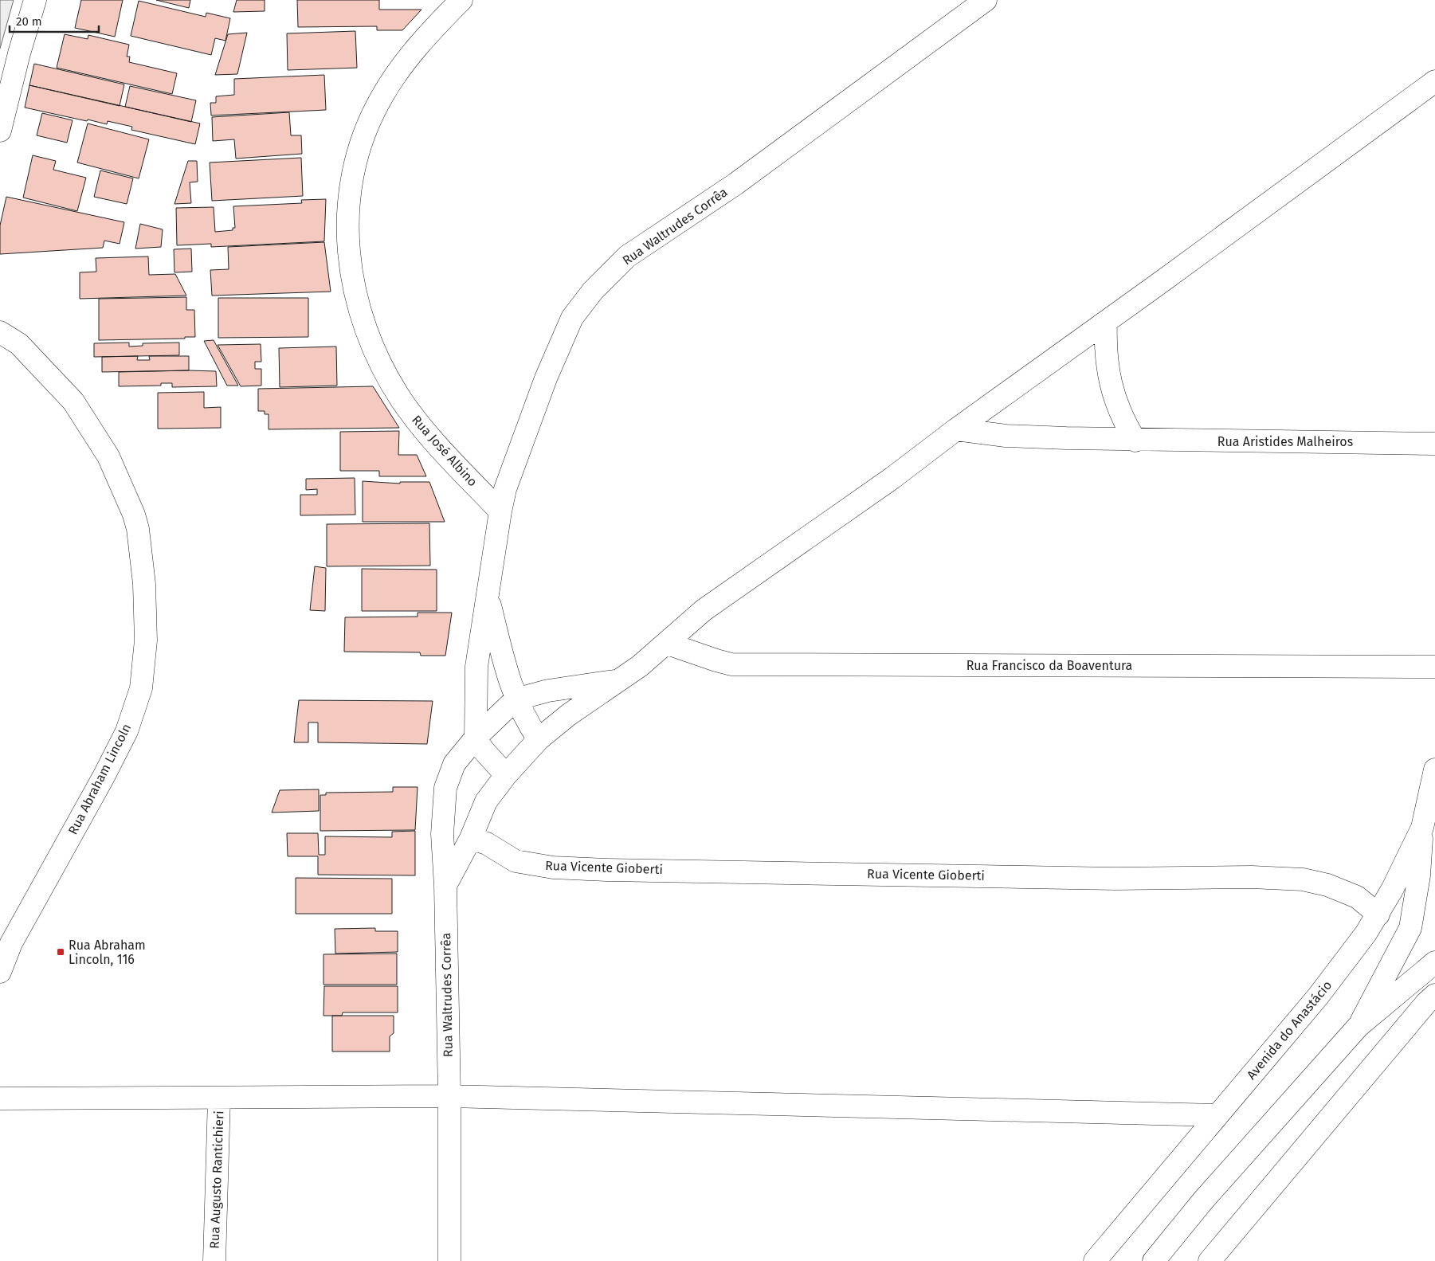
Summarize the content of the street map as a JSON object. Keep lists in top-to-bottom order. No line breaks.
{"streets":{"street":["Rua Waltrudes Corrêa","Rua Aristides Malheiros","Rua José Albino","Rua Francisco da Boaventura","Rua Abraham Lincoln","Rua Vicente Gioberti","Avenida do Anastácio","Rua Augusto Rantichieri"]},"crossings":[["Rua Waltrudes Corrêa","Rua José Albino"],["Rua Vicente Gioberti","Avenida do Anastácio"]],"places":{"transit":["Rua Abraham Lincoln, 116"]},"scale_bar":"20 m"}
